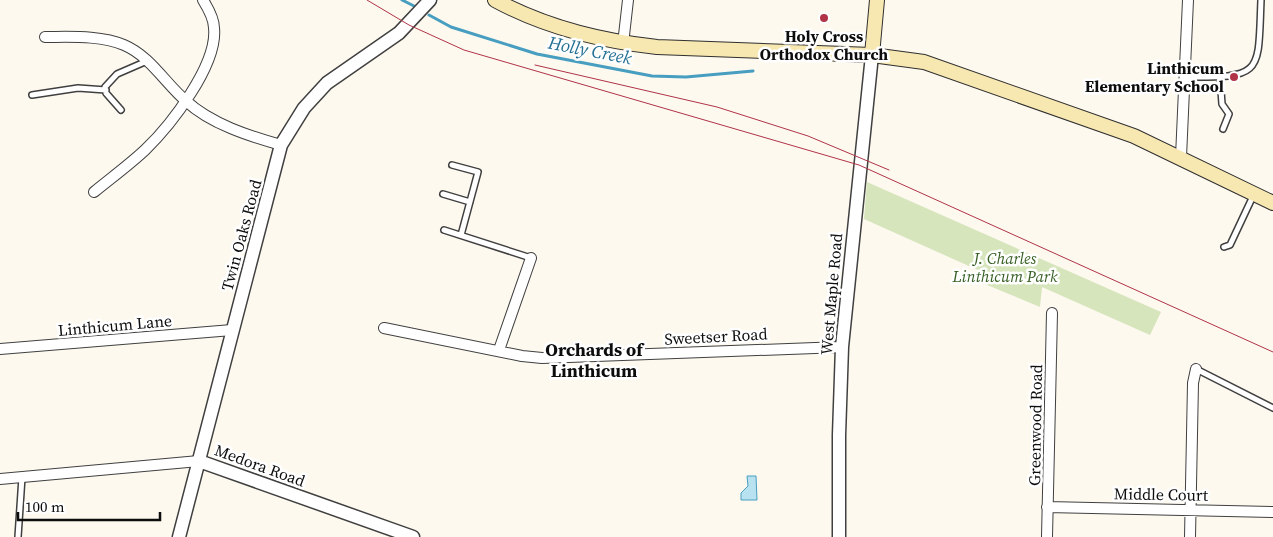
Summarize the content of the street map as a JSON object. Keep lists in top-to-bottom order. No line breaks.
{"streets":{"street":["Twin Oaks Road","West Maple Road","Linthicum Lane","Sweetser Road","Greenwood Road","Medora Road","Middle Court"]},"crossings":[["Twin Oaks Road","Linthicum Lane"],["Twin Oaks Road","Medora Road"],["West Maple Road","Sweetser Road"],["Greenwood Road","Middle Court"]],"districts":["Orchards of Linthicum"],"water":["Holly Creek"],"parks":["J. Charles Linthicum Park"],"places":["Holy Cross Orthodox Church","Linthicum Elementary School"],"scale_bar":"100 m"}
